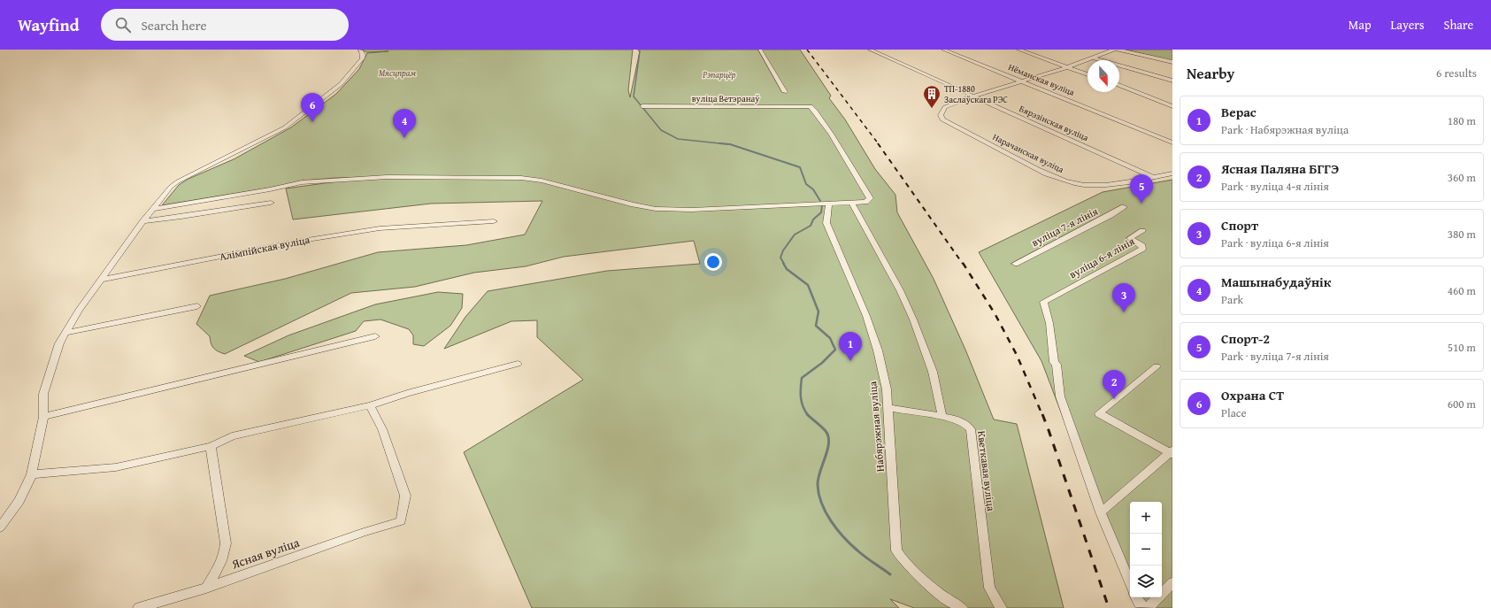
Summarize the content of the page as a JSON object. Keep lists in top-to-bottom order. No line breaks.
{"streets":{"street":["Нёманская вуліца","вуліца Ветэранаў","Бярэзінская вуліца","Нарачанская вуліца","вуліца 7-я лінія","Алімпійская вуліца","вуліца 6-я лінія","Набярэжная вуліца","Кветкавая вуліца","Ясная вуліца"]},"crossings":[["Бярэзінская вуліца","Нарачанская вуліца"],["Набярэжная вуліца","Кветкавая вуліца"]],"parks":["Мясцпрам","Рэпарцёр"],"places":{"building":["ТП-1880 Заслаўскага РЭС"]},"north":"bottom","page":{"header":"Wayfind","search":"Search here","nav":["Map","Layers","Share"],"heading":["Nearby","6 results"],"pins":["6","4","5","3","1","2"],"list":[{"mark":"1","name":"Верас","note":"Park · Набярэжная вуліца","value":"180 m"},{"mark":"2","name":"Ясная Паляна БГГЭ","note":"Park · вуліца 4-я лінія","value":"360 m"},{"mark":"3","name":"Спорт","note":"Park · вуліца 6-я лінія","value":"380 m"},{"mark":"4","name":"Машынабудаўнік","note":"Park","value":"460 m"},{"mark":"5","name":"Спорт-2","note":"Park · вуліца 7-я лінія","value":"510 m"},{"mark":"6","name":"Охрана СТ","note":"Place","value":"600 m"}],"map_buttons":["+","−"]}}
